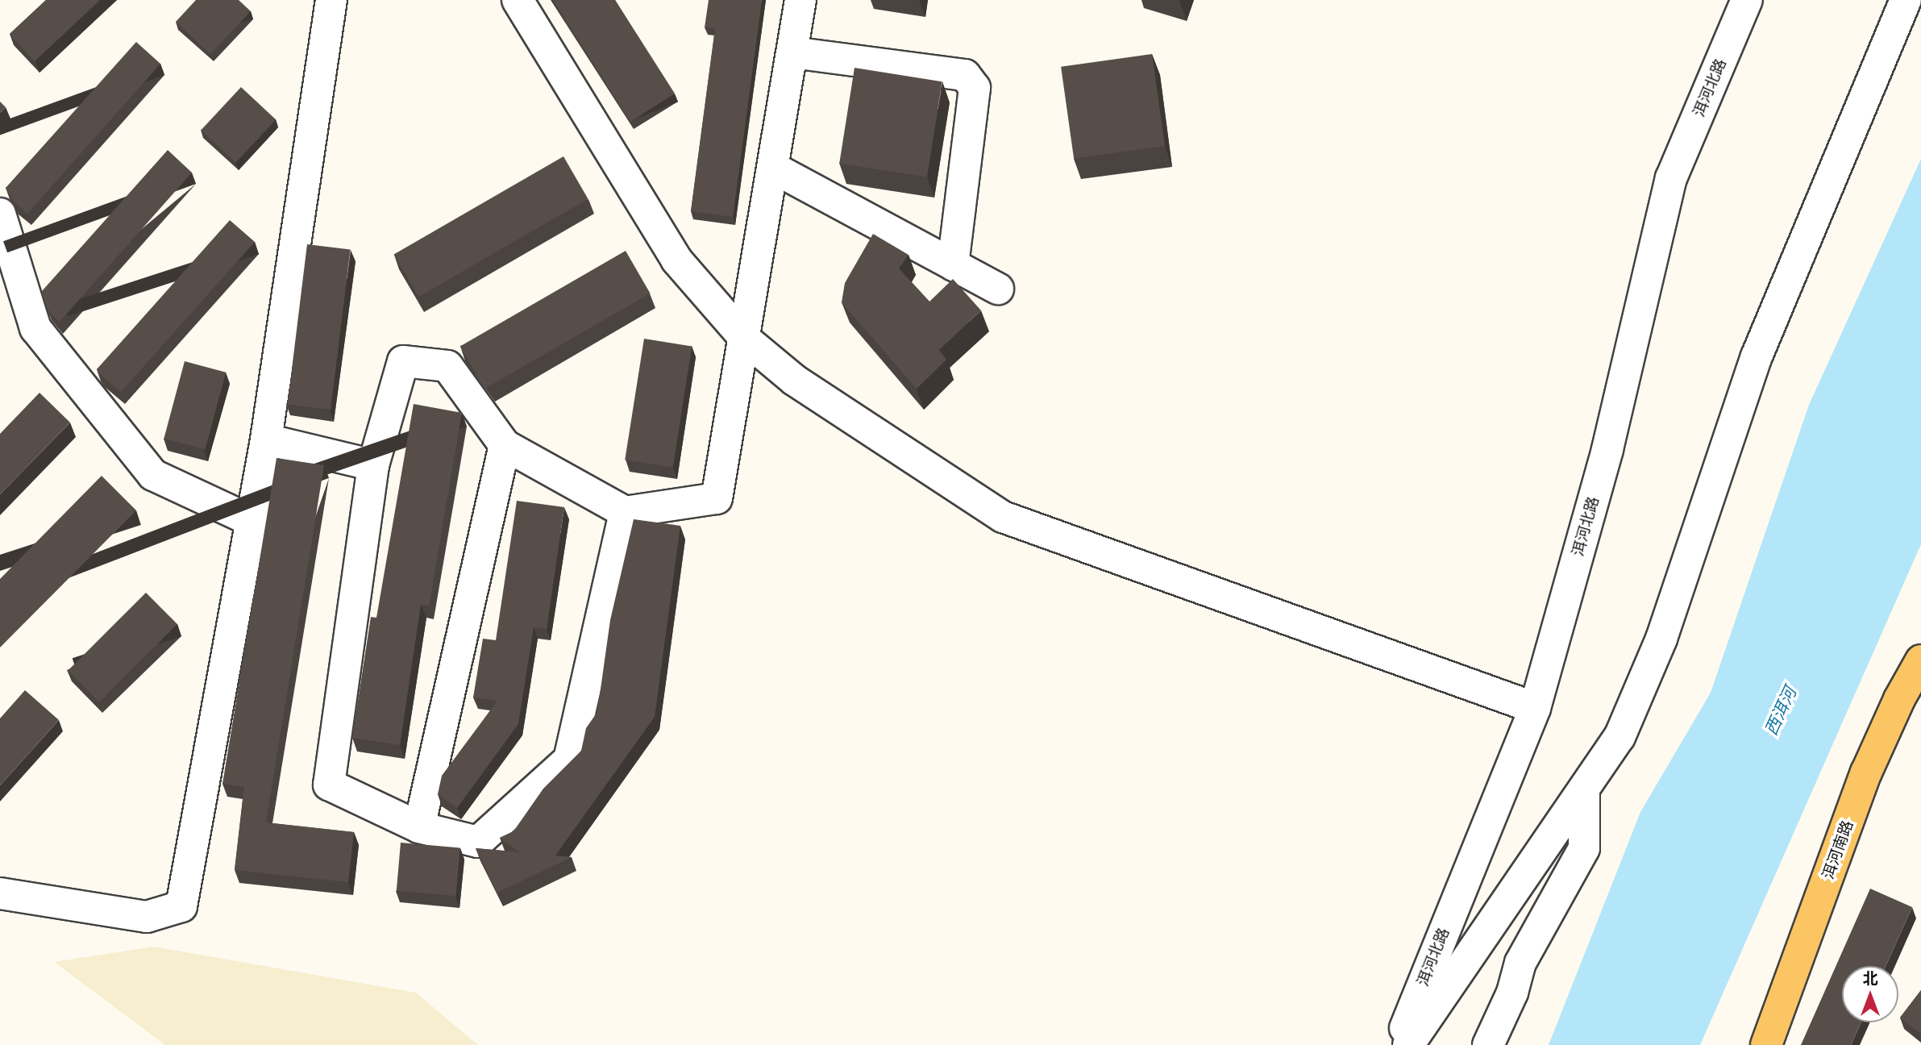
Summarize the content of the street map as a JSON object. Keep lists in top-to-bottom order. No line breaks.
{"streets":{"main road":["洱河南路"],"street":["洱河北路"]},"water":["西洱河"],"north":"top"}
